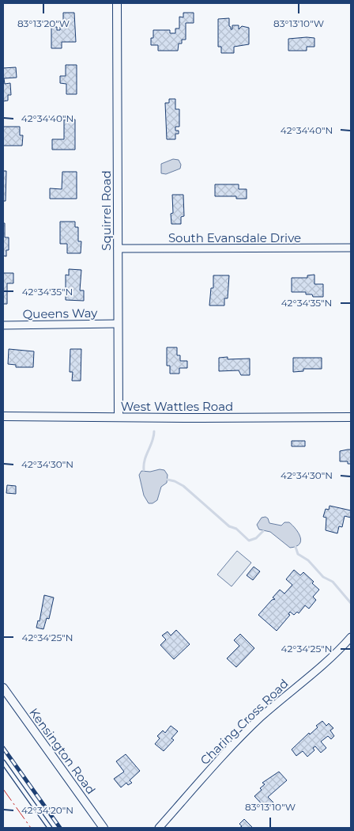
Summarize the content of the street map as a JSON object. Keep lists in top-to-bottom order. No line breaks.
{"streets":{"street":["Squirrel Road","South Evansdale Drive","Queens Way","West Wattles Road","Charing Cross Road","Kensington Road"]},"crossings":[["Squirrel Road","South Evansdale Drive"],["Squirrel Road","Queens Way"],["Squirrel Road","West Wattles Road"]],"coordinates":["83°13'20\"W","83°13'10\"W","42°34'40\"N","42°34'35\"N","42°34'30\"N","42°34'25\"N","42°34'20\"N"]}
